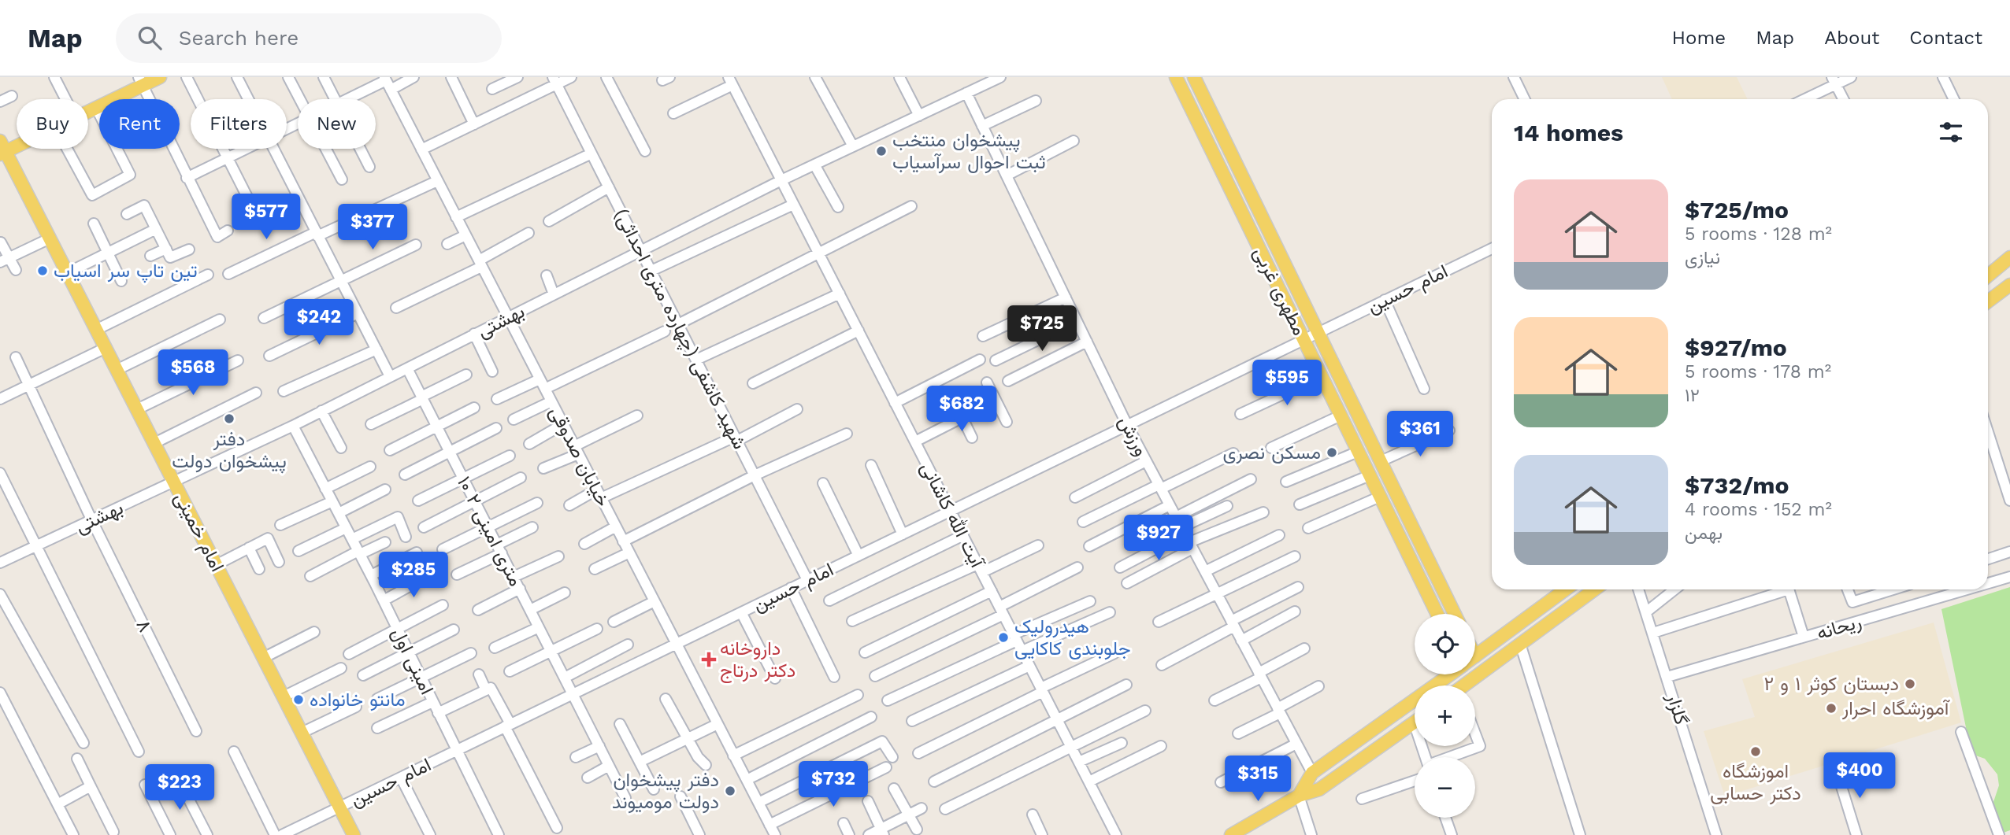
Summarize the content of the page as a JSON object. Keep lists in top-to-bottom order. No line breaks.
{"streets":{"main road":["مطهری غربی","امام خمینی"],"street":["امام حسین","بهشتی","شهید کاشفی (چهارده متری احداثی)","ورزش","خیابان صدوقی","آیت الله کاشانی","۱۰ متری امینی ۲","۸","ریحانه","امینی اول","گلزار"]},"crossings":[["امام حسین","مطهری غربی"],["امام حسین","شهید کاشفی (چهارده متری احداثی)"],["امام حسین","ورزش"],["امام حسین","خیابان صدوقی"],["امام حسین","آیت الله کاشانی"],["امام حسین","۱۰ متری امینی ۲"],["امام حسین","امام خمینی"],["امام حسین","امینی اول"],["بهشتی","شهید کاشفی (چهارده متری احداثی)"],["بهشتی","ورزش"],["بهشتی","خیابان صدوقی"],["بهشتی","آیت الله کاشانی"],["بهشتی","۱۰ متری امینی ۲"],["بهشتی","امام خمینی"],["بهشتی","۸"],["بهشتی","امینی اول"],["ریحانه","گلزار"]],"places":{"other":["پیشخوان منتخب ثبت احوال سرآسیاب","تین تاپ سر اسیاب","دفتر پیشخوان دولت","مسکن نصری","هیدرولیک جلوبندی کاکایی","دبستان کوثر ۱ و ۲","مانتو خانواده","آموزشگاه احرار","اموزشگاه دکتر حسابی","دفتر پیشخوان دولت مومیوند"],"health":["داروخانه دکتر درتاج"]},"page":{"header":"Map","search":"Search here","nav":["Home","Map","About","Contact"],"chip":["Buy","Rent","Filters","New"],"heading":"14 homes","list":[{"name":"$725/mo","note":"5 rooms · 128 m² · نیازی"},{"name":"$927/mo","note":"5 rooms · 178 m² · ۱۲"},{"name":"$732/mo","note":"4 rooms · 152 m² · بهمن"}],"price":["$577","$377","$242","$725","$568","$595","$682","$361","$927","$285","$400","$315","$732","$223"],"map_buttons":["+","−"]}}
